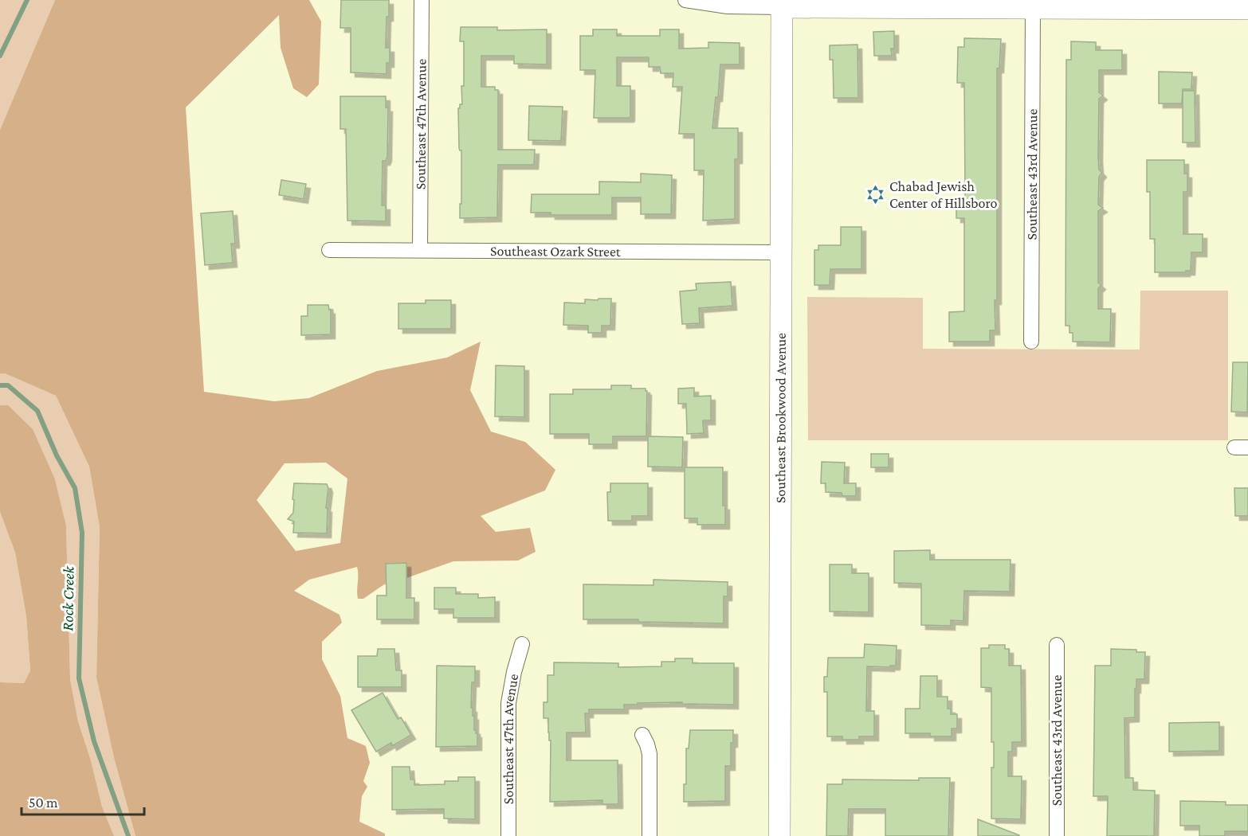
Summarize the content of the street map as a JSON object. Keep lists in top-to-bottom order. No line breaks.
{"streets":{"main road":["Southeast Brookwood Avenue"],"street":["Southeast 47th Avenue","Southeast 43rd Avenue","Southeast Ozark Street"]},"crossings":[["Southeast 47th Avenue","Southeast Ozark Street"],["Southeast Ozark Street","Southeast Brookwood Avenue"]],"water":["Rock Creek"],"places":{"synagogue":["Chabad Jewish Center of Hillsboro"]},"scale_bar":"50 m"}
